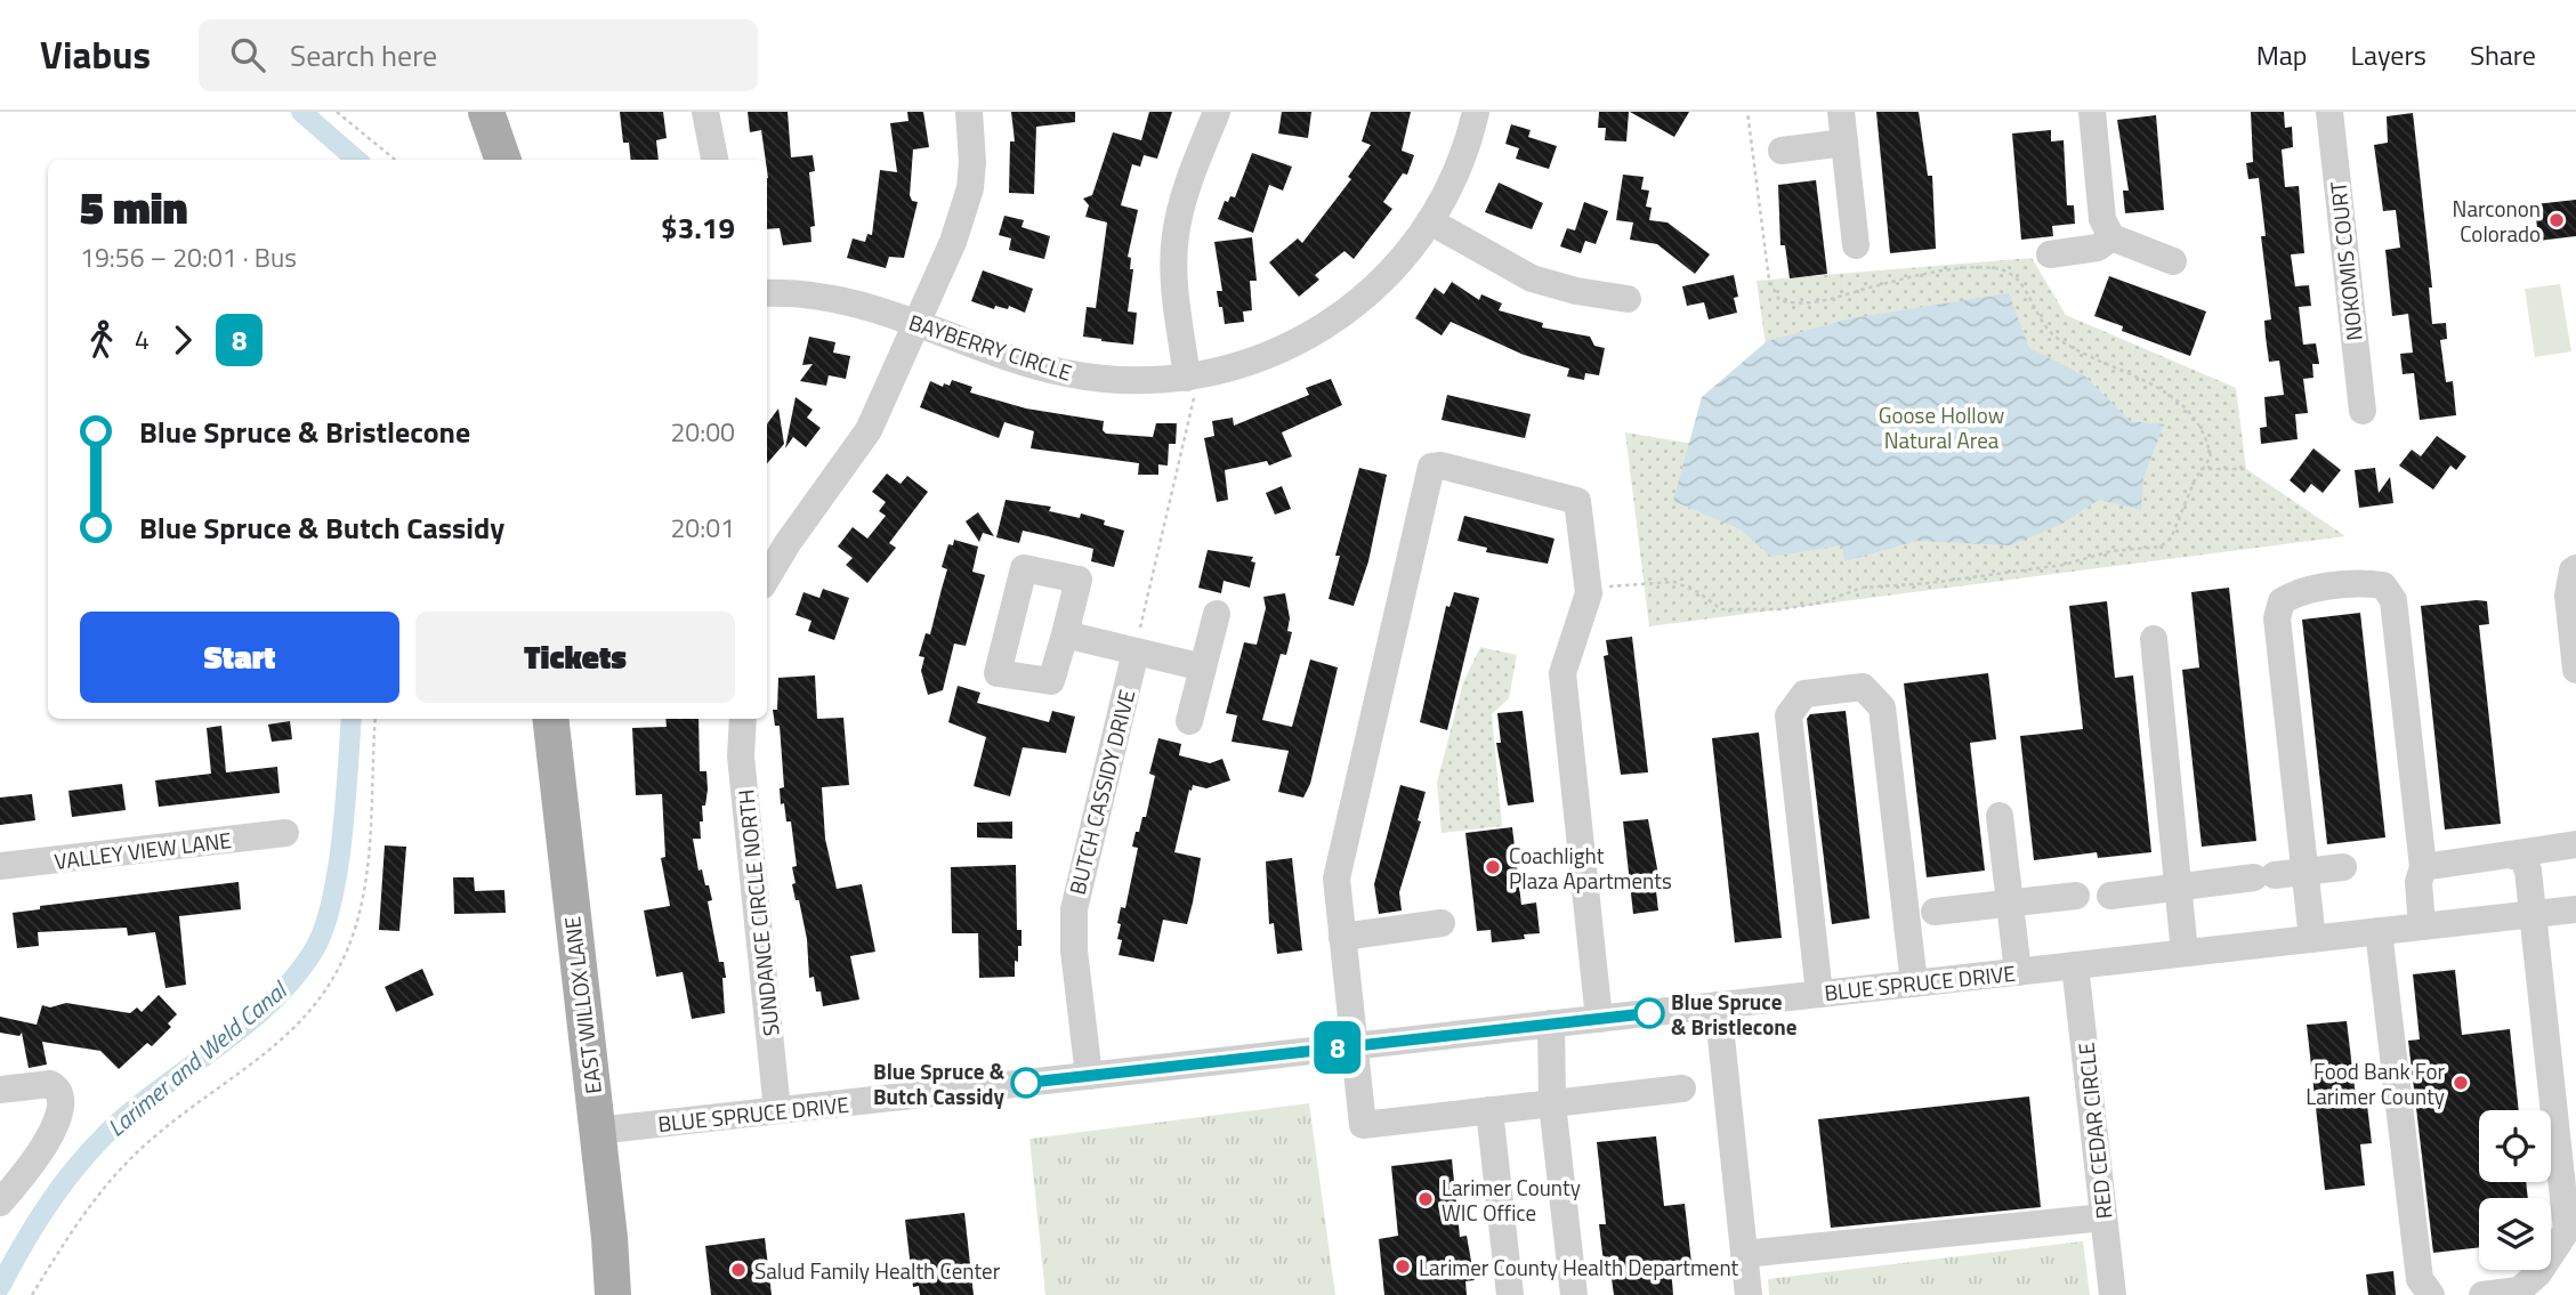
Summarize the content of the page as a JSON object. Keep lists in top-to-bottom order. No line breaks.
{"streets":{"main road":["EAST WILLOX LANE"],"street":["NOKOMIS COURT","BAYBERRY CIRCLE","BUTCH CASSIDY DRIVE","VALLEY VIEW LANE","SUNDANCE CIRCLE NORTH","BLUE SPRUCE DRIVE","RED CEDAR CIRCLE"]},"crossings":[["BUTCH CASSIDY DRIVE","BLUE SPRUCE DRIVE"],["SUNDANCE CIRCLE NORTH","BLUE SPRUCE DRIVE"],["BLUE SPRUCE DRIVE","EAST WILLOX LANE"],["BLUE SPRUCE DRIVE","RED CEDAR CIRCLE"]],"water":["Larimer and Weld Canal"],"parks":["Goose Hollow Natural Area"],"places":["Narconon Colorado","Coachlight Plaza Apartments","Blue Spruce & Bristlecone","Blue Spruce & Butch Cassidy","Food Bank For Larimer County","Larimer County WIC Office","Larimer County Health Department","Salud Family Health Center"],"lines":["bus line 8"],"page":{"header":"Viabus","search":"Search here","nav":["Map","Layers","Share"],"on_map":"8","heading":["5 min","19:56 – 20:01 · Bus","$3.19"],"legs":["4","8"],"list":[{"name":"Blue Spruce & Bristlecone","value":"20:00"},{"name":"Blue Spruce & Butch Cassidy","value":"20:01"}],"buttons":["Start","Tickets"]}}
